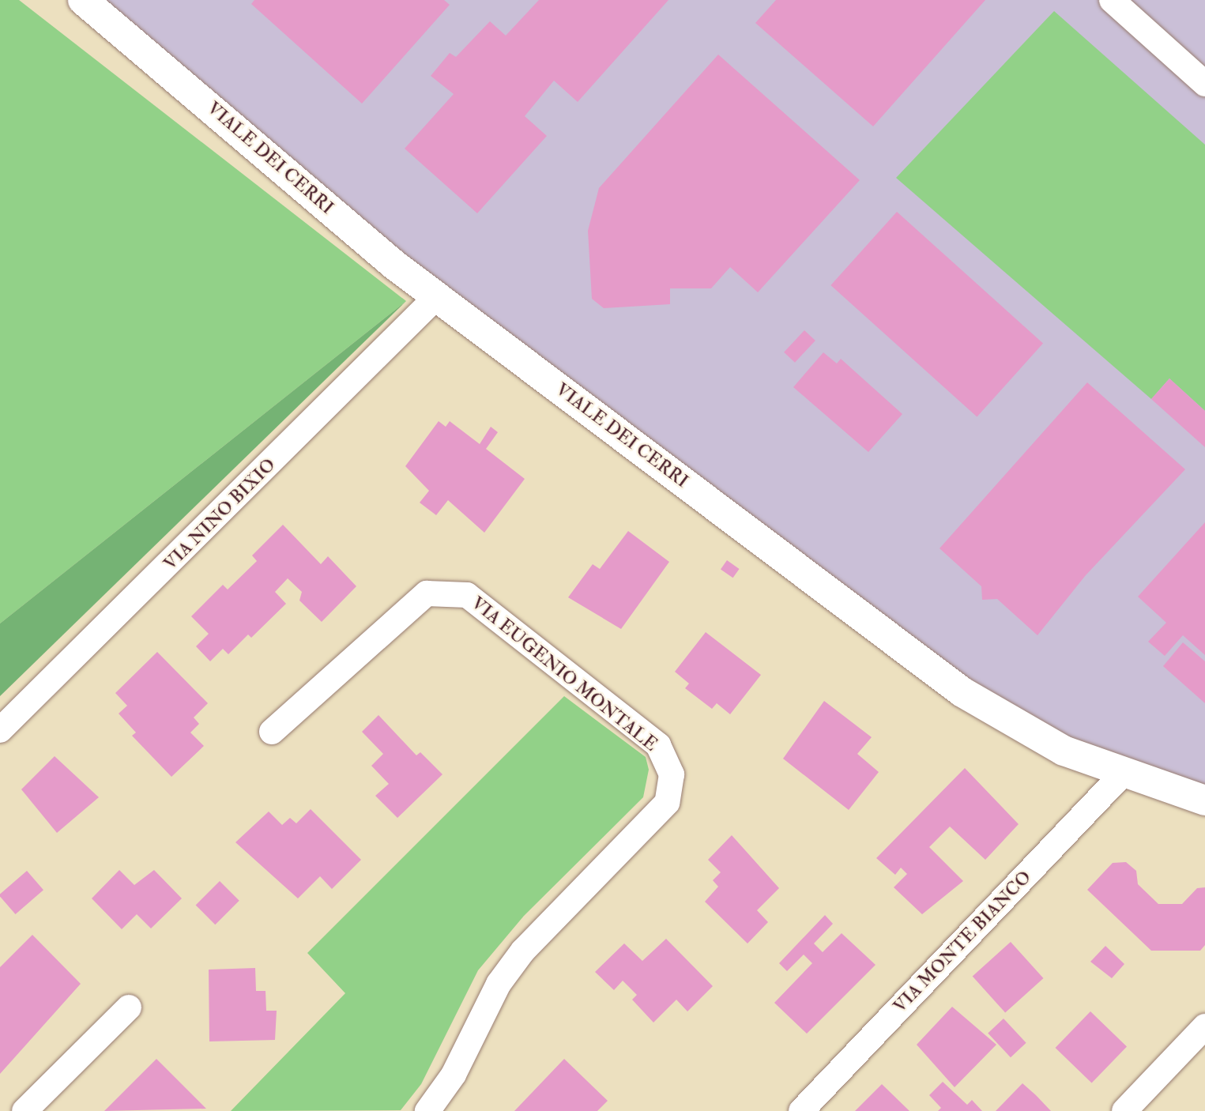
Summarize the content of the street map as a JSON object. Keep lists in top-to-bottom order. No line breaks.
{"streets":{"street":["VIALE DEI CERRI","VIA NINO BIXIO","VIA EUGENIO MONTALE","VIA MONTE BIANCO"]},"crossings":[["VIALE DEI CERRI","VIA NINO BIXIO"],["VIALE DEI CERRI","VIA MONTE BIANCO"]]}
